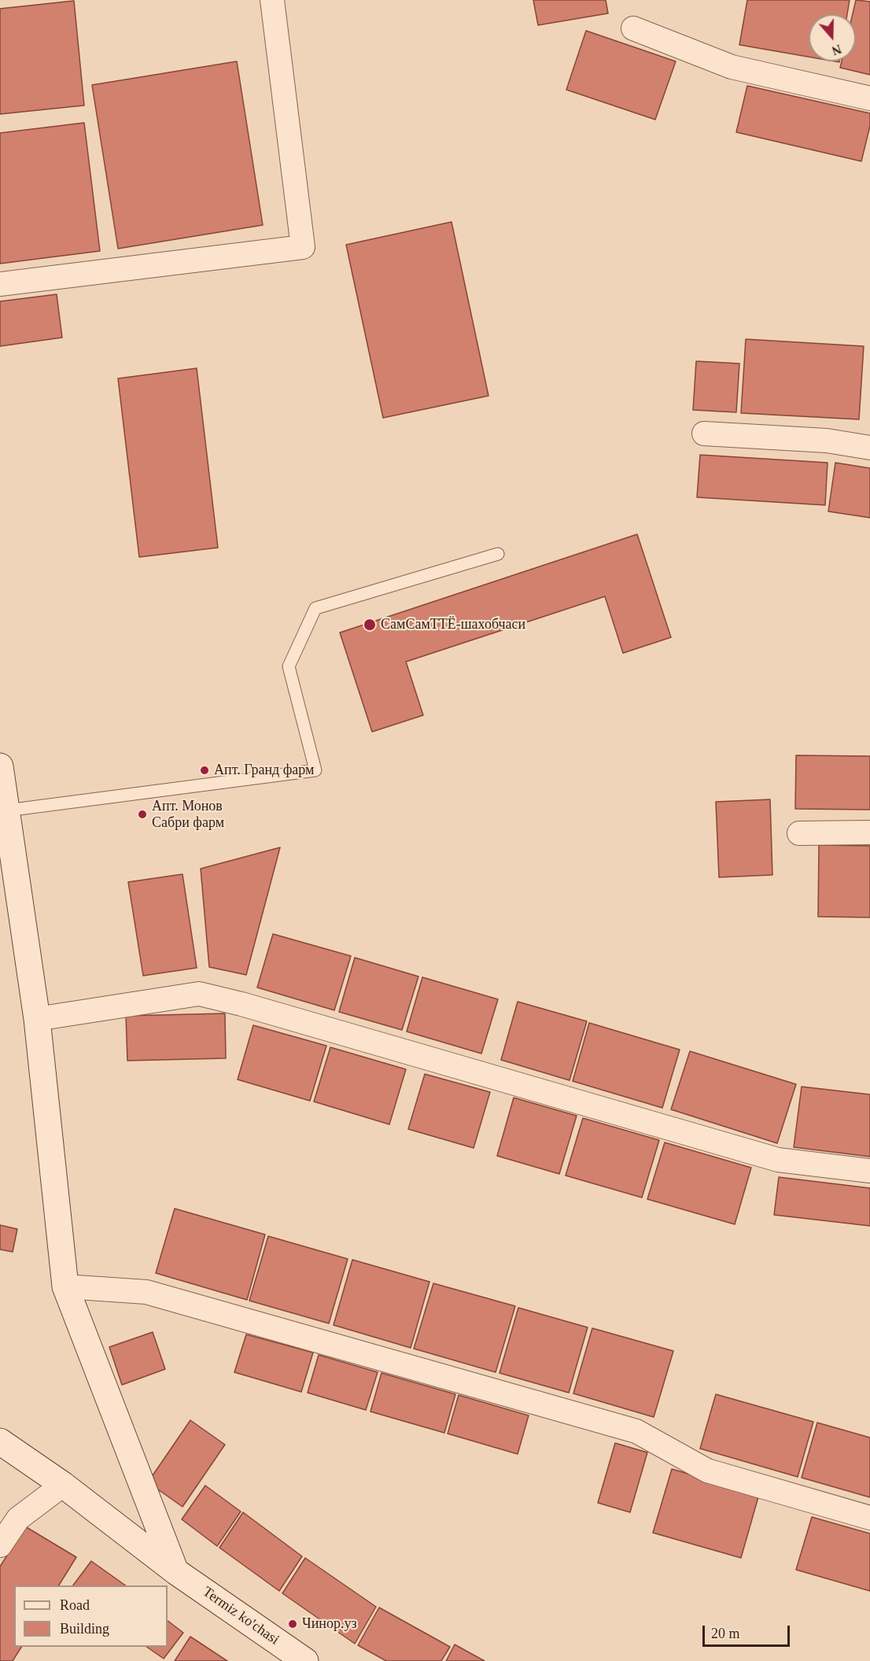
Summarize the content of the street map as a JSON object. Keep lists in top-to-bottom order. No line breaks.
{"streets":{"main road":["Termiz ko'chasi"]},"places":["СамСамТТЁ-шахобчаси","Апт. Гранд фарм","Апт. Монов Сабри фарм","Чинор.уз"],"legend":["Road","Building"],"scale_bar":"20 m","north":"bottom"}
